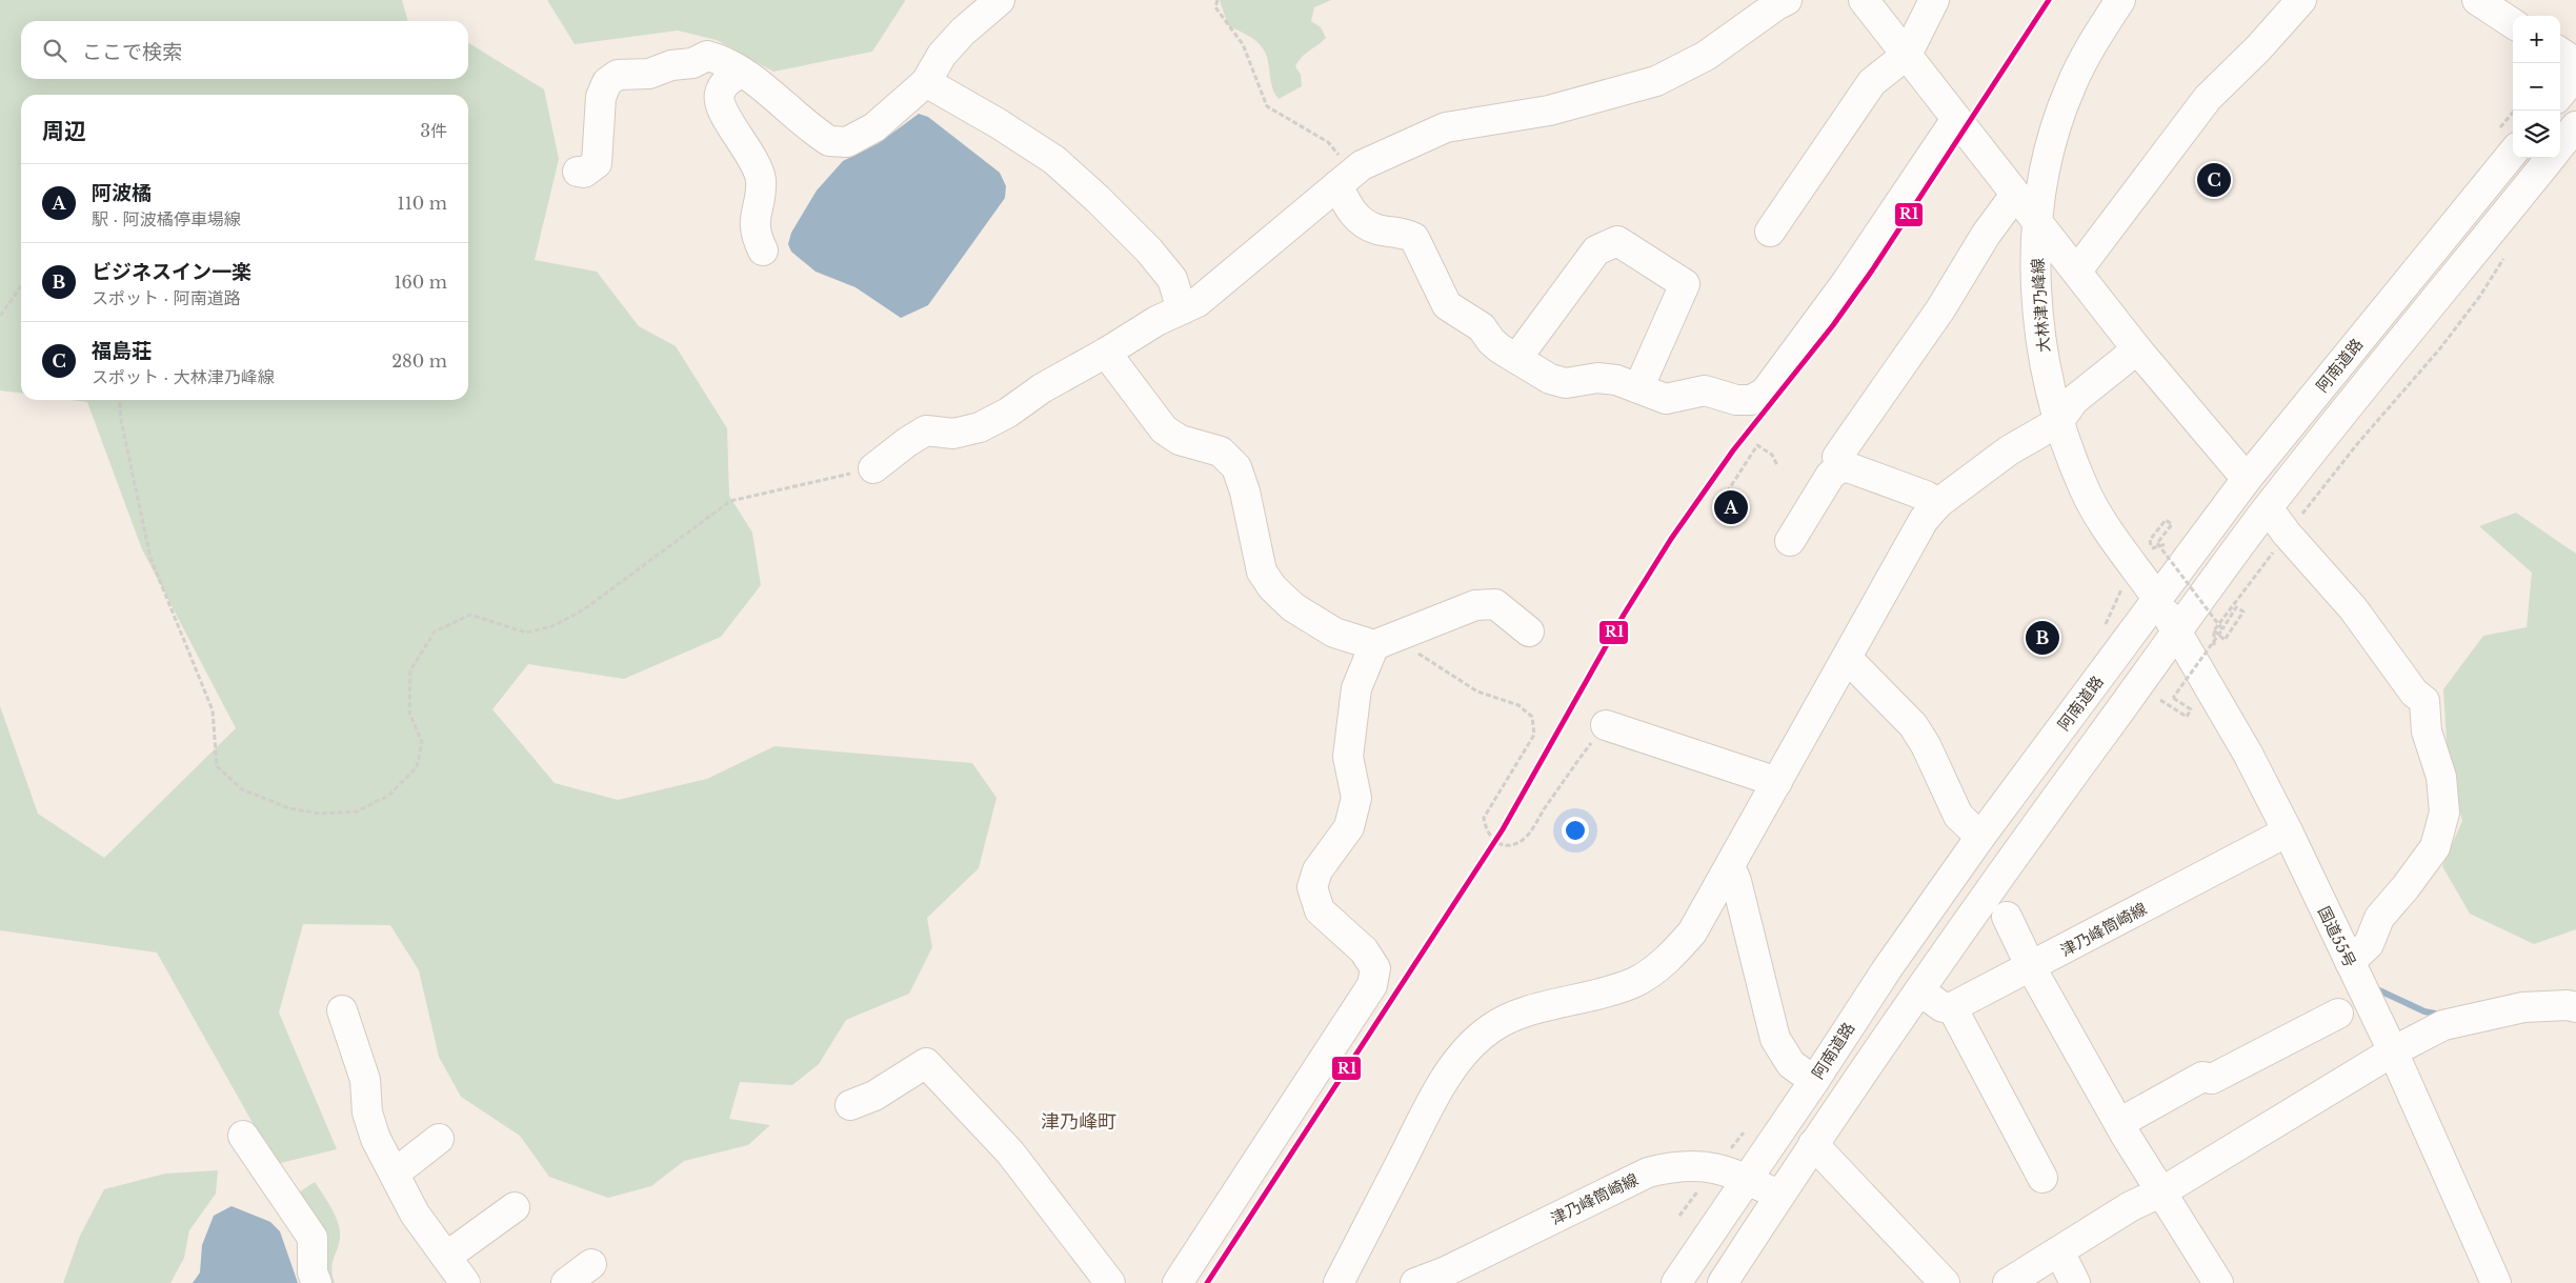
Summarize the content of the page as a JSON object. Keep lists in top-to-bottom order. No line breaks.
{"streets":{"main road":["大林津乃峰線","阿南道路","津乃峰筒崎線","国道55号"]},"crossings":[["大林津乃峰線","阿南道路"],["大林津乃峰線","国道55号"],["阿南道路","津乃峰筒崎線"],["阿南道路","国道55号"],["津乃峰筒崎線","国道55号"]],"districts":["津乃峰町"],"lines":["transit line R1"],"page":{"map_buttons":["+","−"],"search":"ここで検索","heading":["周辺","3件"],"pins":["C","A","B"],"list":[{"mark":"A","name":"阿波橘","note":"駅 · 阿波橘停車場線","value":"110 m"},{"mark":"B","name":"ビジネスイン一楽","note":"スポット · 阿南道路","value":"160 m"},{"mark":"C","name":"福島荘","note":"スポット · 大林津乃峰線","value":"280 m"}]}}
